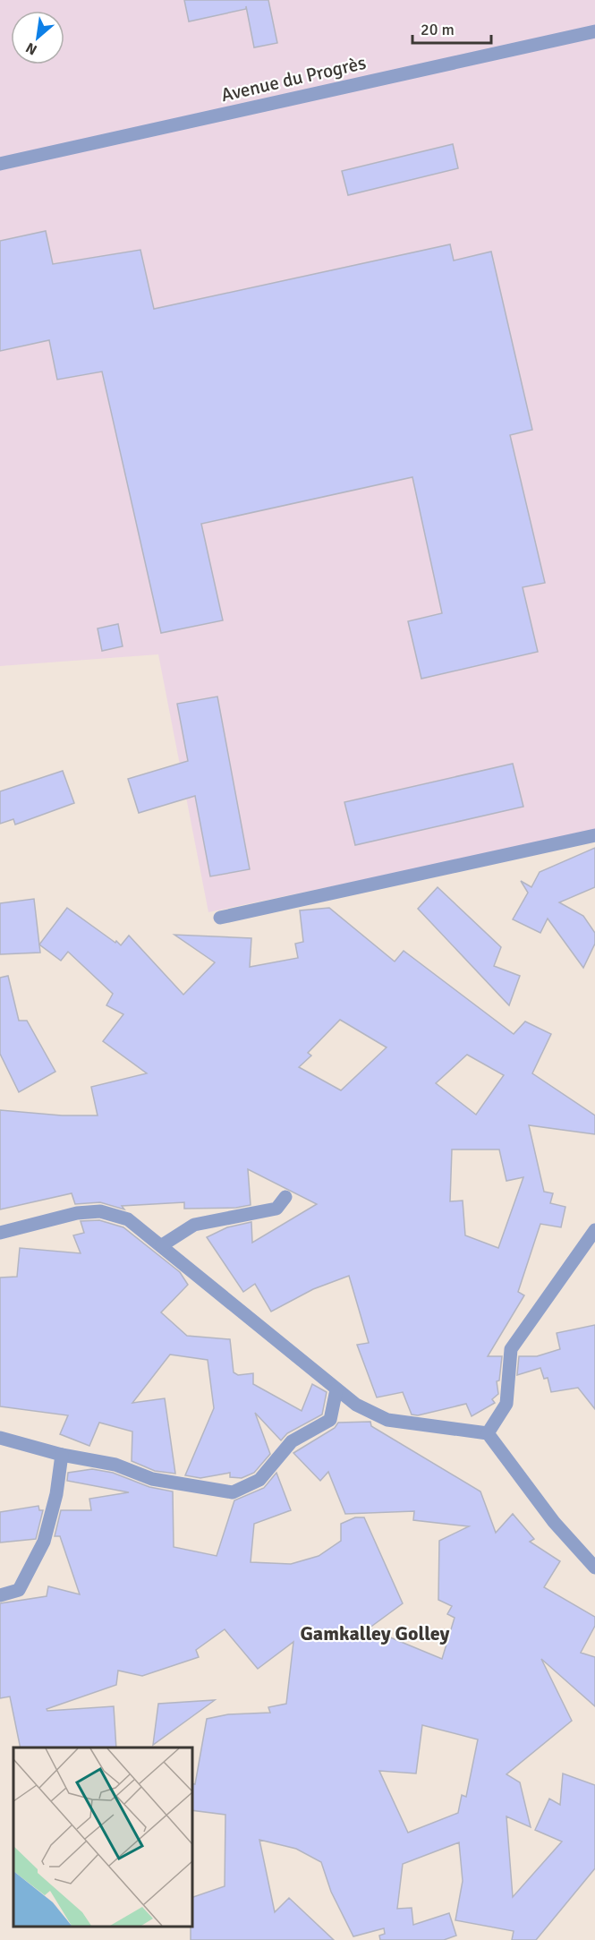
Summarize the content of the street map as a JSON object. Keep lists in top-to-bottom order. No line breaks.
{"streets":{"street":["Avenue du Progrès"]},"districts":["Gamkalley Golley"],"scale_bar":"20 m","north":"bottom left"}
